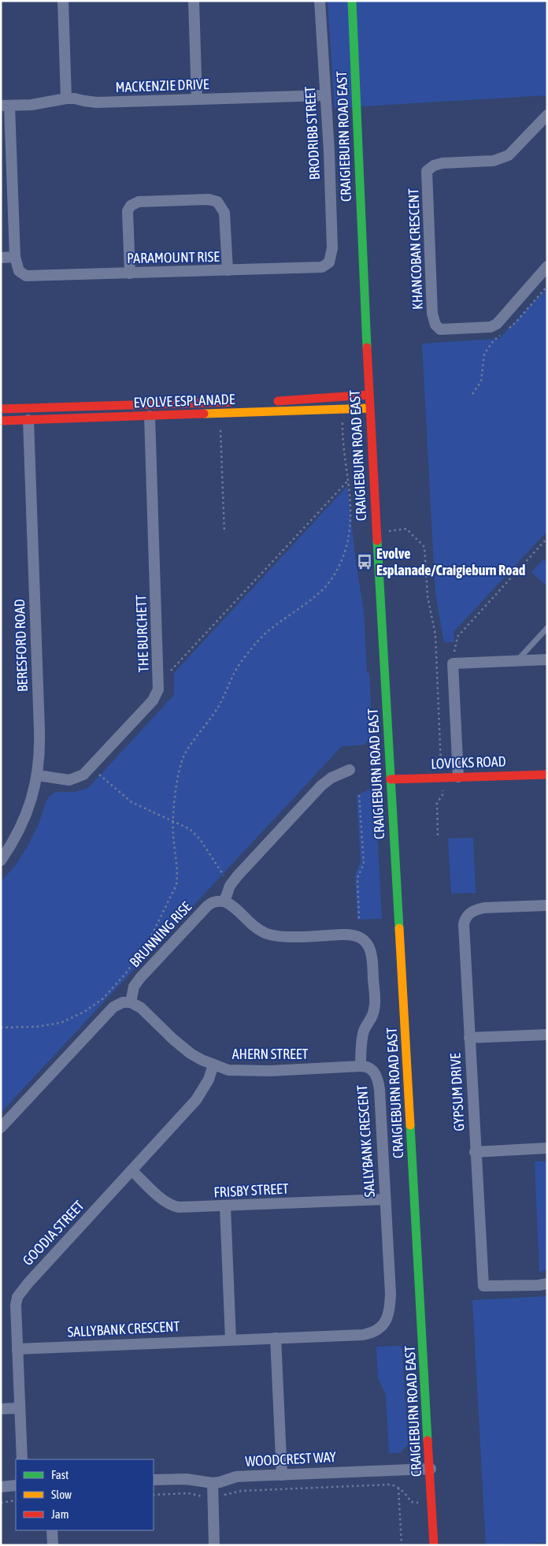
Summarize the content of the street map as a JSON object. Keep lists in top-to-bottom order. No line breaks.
{"streets":{"main road":["CRAIGIEBURN ROAD EAST","EVOLVE ESPLANADE","LOVICKS ROAD"],"street":["MACKENZIE DRIVE","BRODRIBB STREET","KHANCOBAN CRESCENT","PARAMOUNT RISE","THE BURCHETT","BERESFORD ROAD","BRUNNING RISE","AHERN STREET","GYPSUM DRIVE","SALLYBANK CRESCENT","FRISBY STREET","GOODIA STREET","WOODCREST WAY"]},"crossings":[["MACKENZIE DRIVE","BRODRIBB STREET"],["BRODRIBB STREET","PARAMOUNT RISE"],["CRAIGIEBURN ROAD EAST","EVOLVE ESPLANADE"],["CRAIGIEBURN ROAD EAST","LOVICKS ROAD"],["CRAIGIEBURN ROAD EAST","WOODCREST WAY"],["EVOLVE ESPLANADE","THE BURCHETT"],["EVOLVE ESPLANADE","BERESFORD ROAD"],["THE BURCHETT","BERESFORD ROAD"],["BRUNNING RISE","AHERN STREET"],["BRUNNING RISE","SALLYBANK CRESCENT"],["AHERN STREET","SALLYBANK CRESCENT"],["AHERN STREET","GOODIA STREET"],["SALLYBANK CRESCENT","FRISBY STREET"],["SALLYBANK CRESCENT","GOODIA STREET"],["FRISBY STREET","GOODIA STREET"]],"places":{"bus stop":["Evolve Esplanade/Craigieburn Road"]},"legend":["Fast","Slow","Jam"]}
